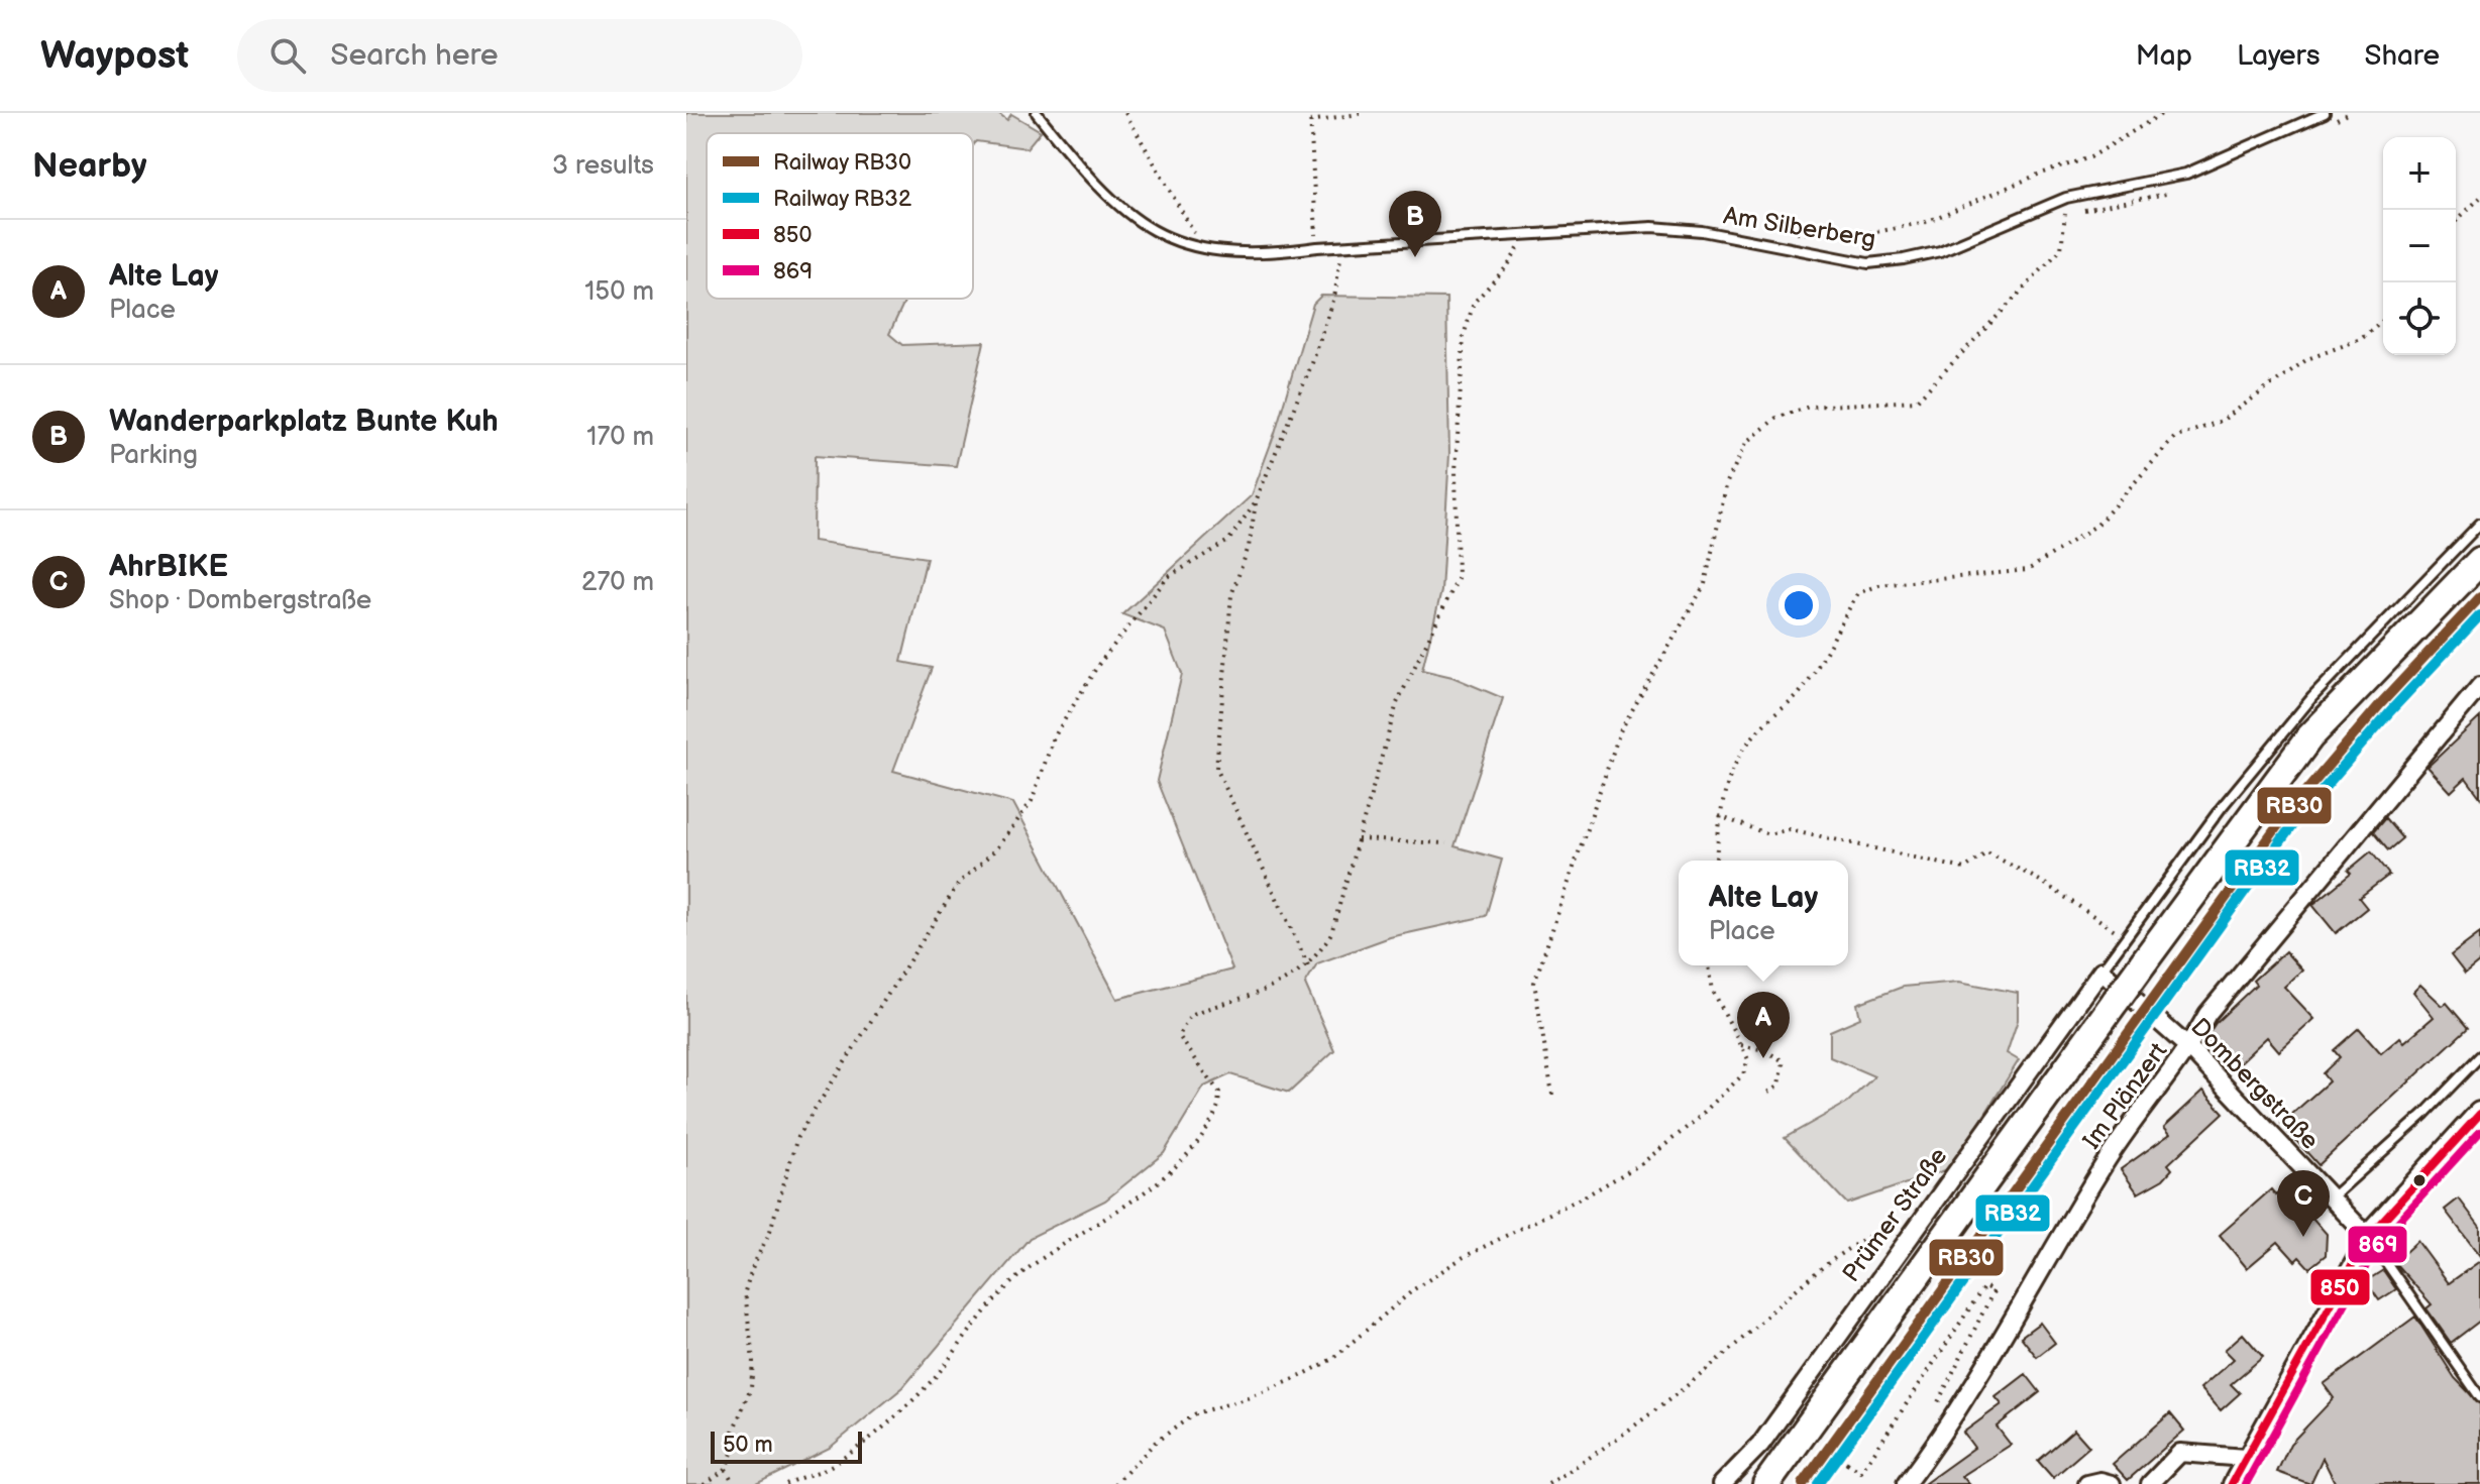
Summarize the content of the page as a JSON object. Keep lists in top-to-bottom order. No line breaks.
{"streets":{"street":["Dombergstraße","Im Plänzert","Prümer Straße"],"lane":["Am Silberberg"]},"crossings":[["Dombergstraße","Im Plänzert"],["Dombergstraße","Prümer Straße"]],"lines":["rail line RB30","rail line RB32","transit line 850","transit line 869"],"legend":["Railway RB30","Railway RB32","850","869"],"scale_bar":"50 m","page":{"header":"Waypost","search":"Search here","nav":["Map","Layers","Share"],"heading":["Nearby","3 results"],"map_buttons":["+","−"],"pins":["B","A","C"],"list":[{"mark":"A","name":"Alte Lay","note":"Place","value":"150 m"},{"mark":"B","name":"Wanderparkplatz Bunte Kuh","note":"Parking","value":"170 m"},{"mark":"C","name":"AhrBIKE","note":"Shop · Dombergstraße","value":"270 m"}],"popup":["Alte Lay","Place"],"scale":"50 m"}}
